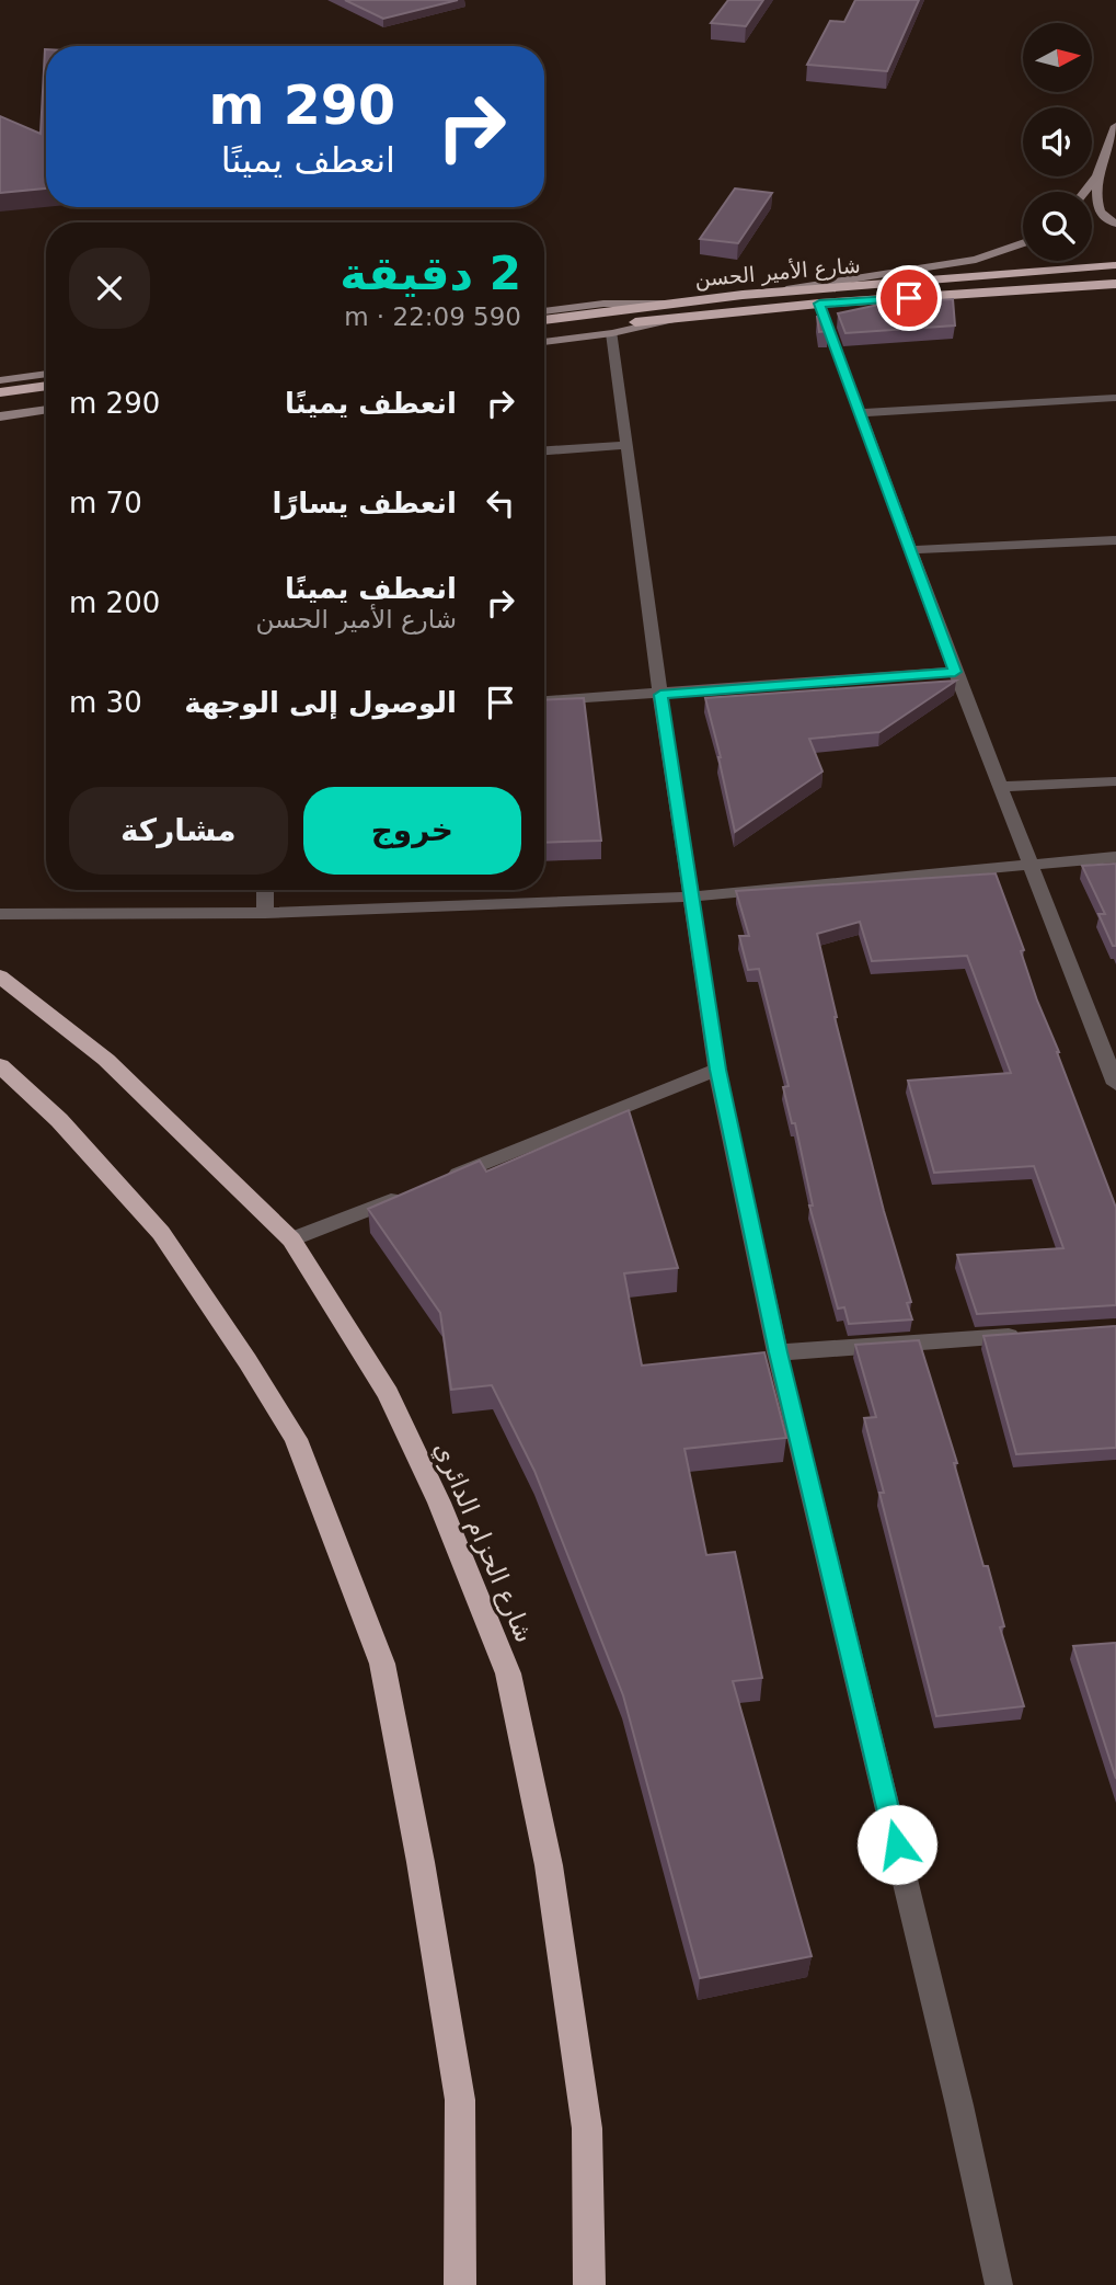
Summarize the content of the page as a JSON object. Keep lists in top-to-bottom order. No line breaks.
{"streets":{"highway":["شارع الأمير الحسن","شارع الحزام الدائري"]},"north":"right","page":{"turn":["290 m","انعطف يمينًا"],"heading":["2 دقيقة","590 m · 22:09"],"list":[{"name":"انعطف يمينًا","value":"290 m"},{"name":"انعطف يسارًا","value":"70 m"},{"name":"انعطف يمينًا","note":"شارع الأمير الحسن","value":"200 m"},{"name":"الوصول إلى الوجهة","value":"30 m"}],"buttons":["خروج","مشاركة"]}}
